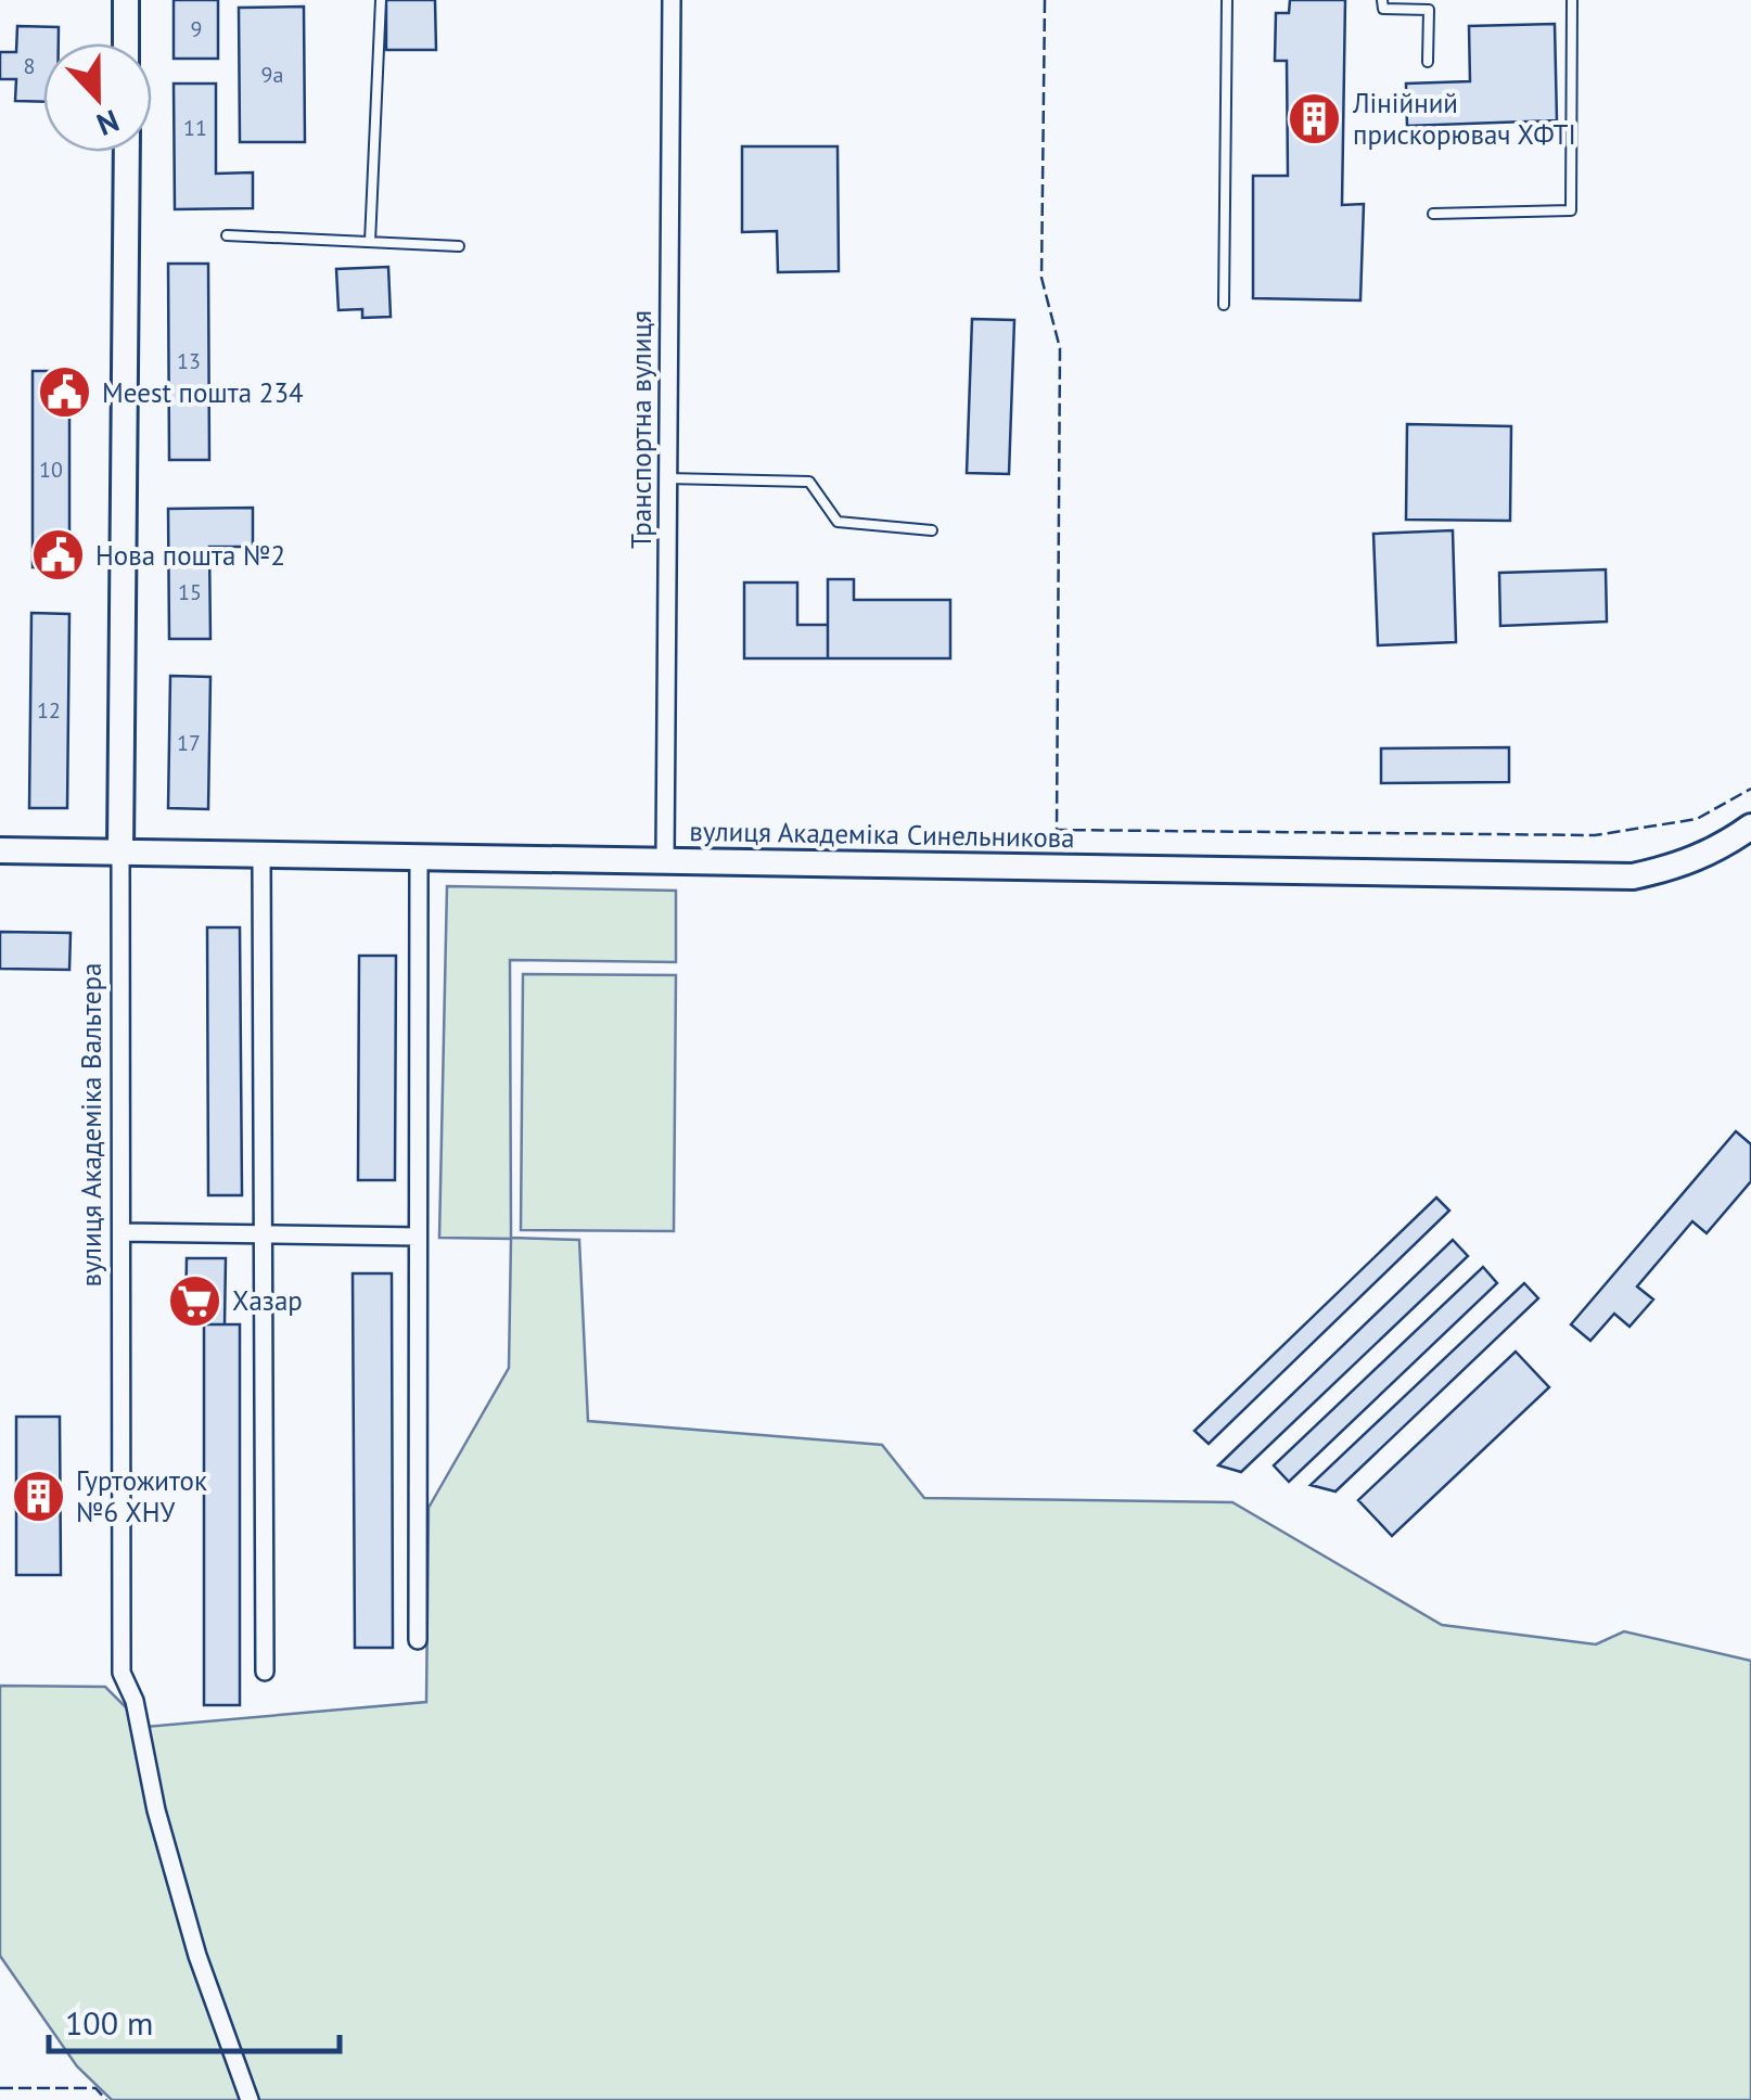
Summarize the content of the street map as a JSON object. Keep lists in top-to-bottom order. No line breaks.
{"streets":{"street":["Транспортна вулиця","вулиця Академіка Синельникова","вулиця Академіка Вальтера"]},"crossings":[["Транспортна вулиця","вулиця Академіка Синельникова"],["вулиця Академіка Синельникова","вулиця Академіка Вальтера"]],"places":{"building":["Лінійний прискорювач ХФТІ","Гуртожиток №6 ХНУ"],"public building":["Meest пошта 234","Нова пошта №2"],"supermarket":["Хазар"]},"house_numbers":["9","8","9а","11","13","10","15","12","17"],"scale_bar":"100 m","north":"bottom"}
